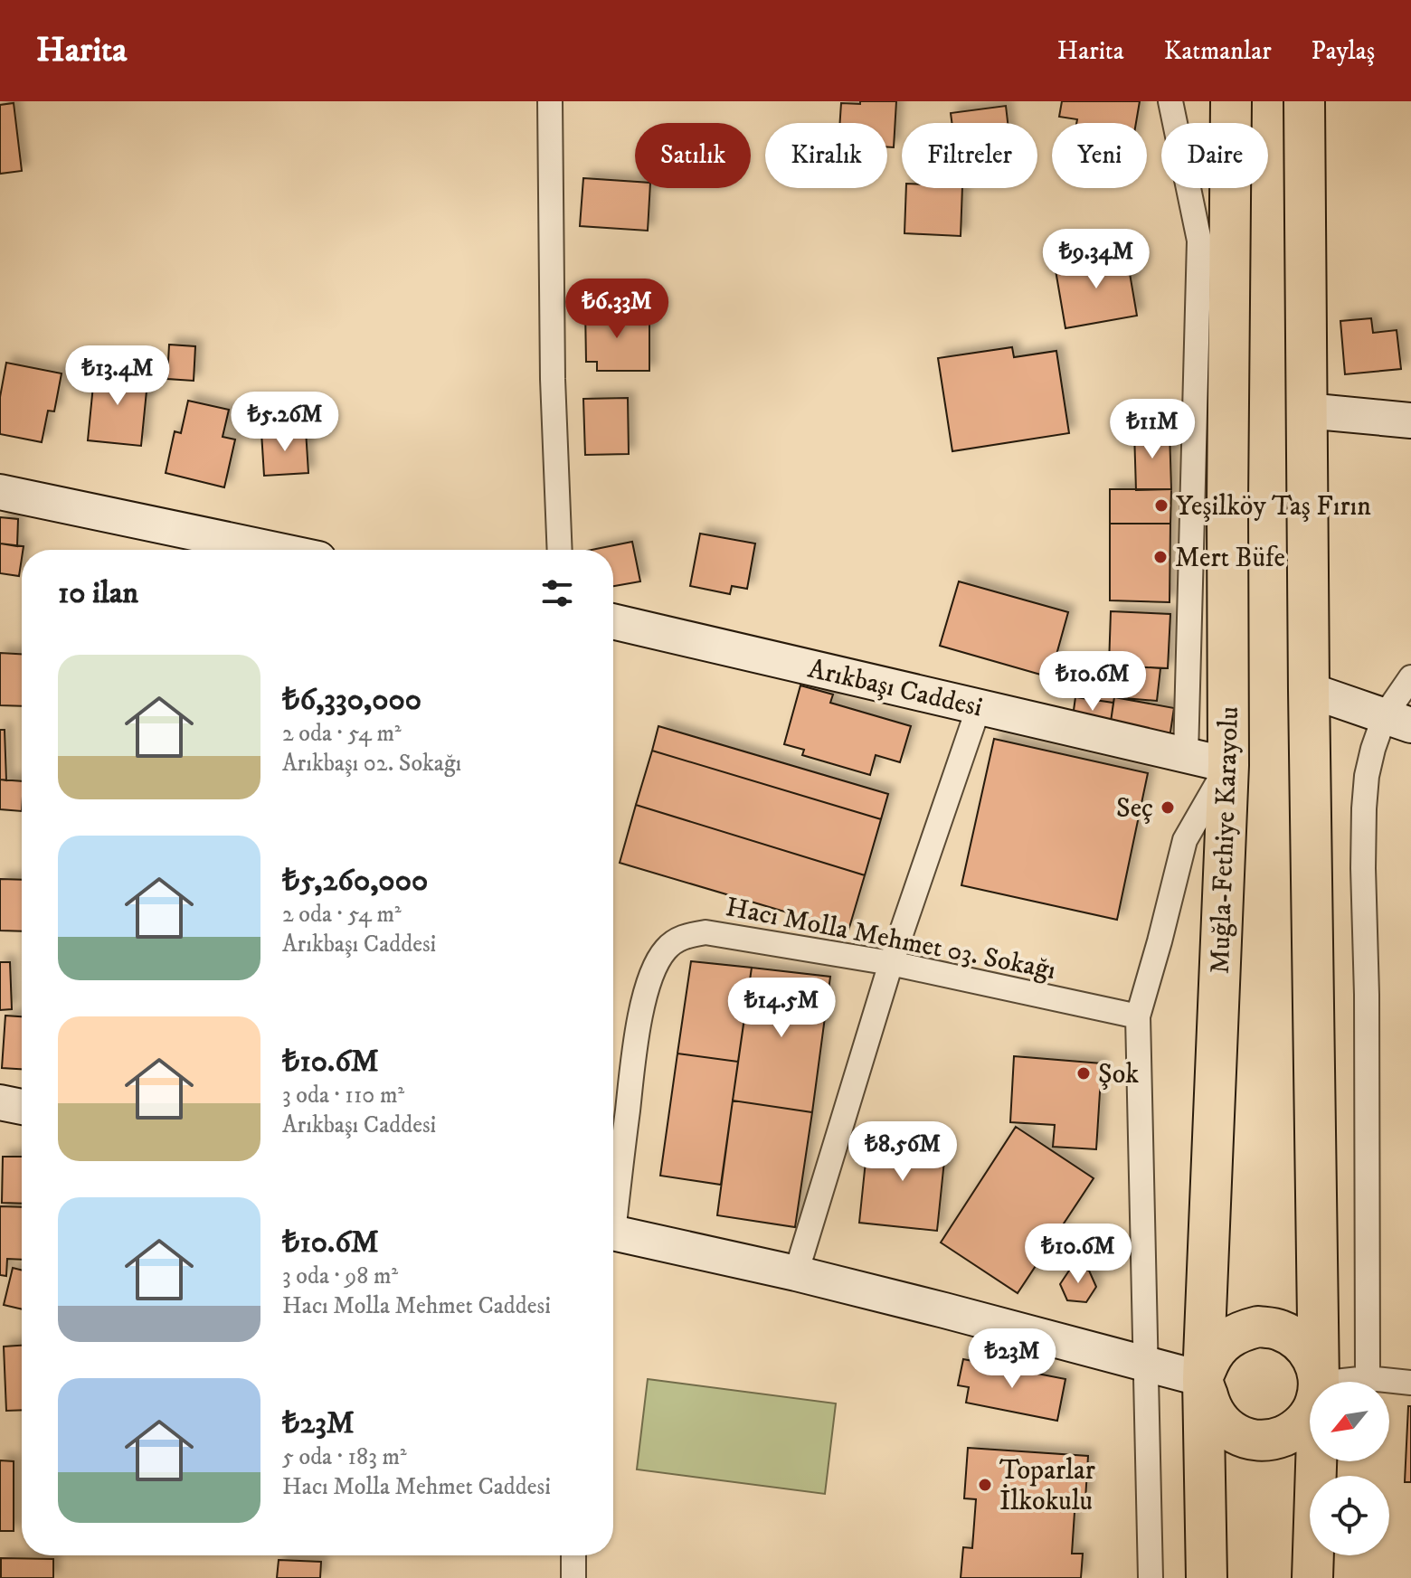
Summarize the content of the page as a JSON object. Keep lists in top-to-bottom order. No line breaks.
{"streets":{"highway":["Muğla-Fethiye Karayolu"],"street":["Arıkbaşı Caddesi","Hacı Molla Mehmet 03. Sokağı"]},"crossings":[["Arıkbaşı Caddesi","Muğla-Fethiye Karayolu"]],"places":["Yeşilköy Taş Fırın","Mert Büfe","Seç","Şok","Toparlar İlkokulu"],"north":"bottom left","page":{"header":"Harita","nav":["Harita","Katmanlar","Paylaş"],"chip":["Satılık","Kiralık","Filtreler","Yeni","Daire"],"price":["₺9.34M","₺6.33M","₺13.4M","₺5.26M","₺11M","₺10.6M","₺14.5M","₺8.56M","₺10.6M","₺23M"],"heading":"10 ilan","list":[{"name":"₺6,330,000","note":"2 oda · 54 m² · Arıkbaşı 02. Sokağı"},{"name":"₺5,260,000","note":"2 oda · 54 m² · Arıkbaşı Caddesi"},{"name":"₺10.6M","note":"3 oda · 110 m² · Arıkbaşı Caddesi"},{"name":"₺10.6M","note":"3 oda · 98 m² · Hacı Molla Mehmet Caddesi"},{"name":"₺23M","note":"5 oda · 183 m² · Hacı Molla Mehmet Caddesi"}]}}
